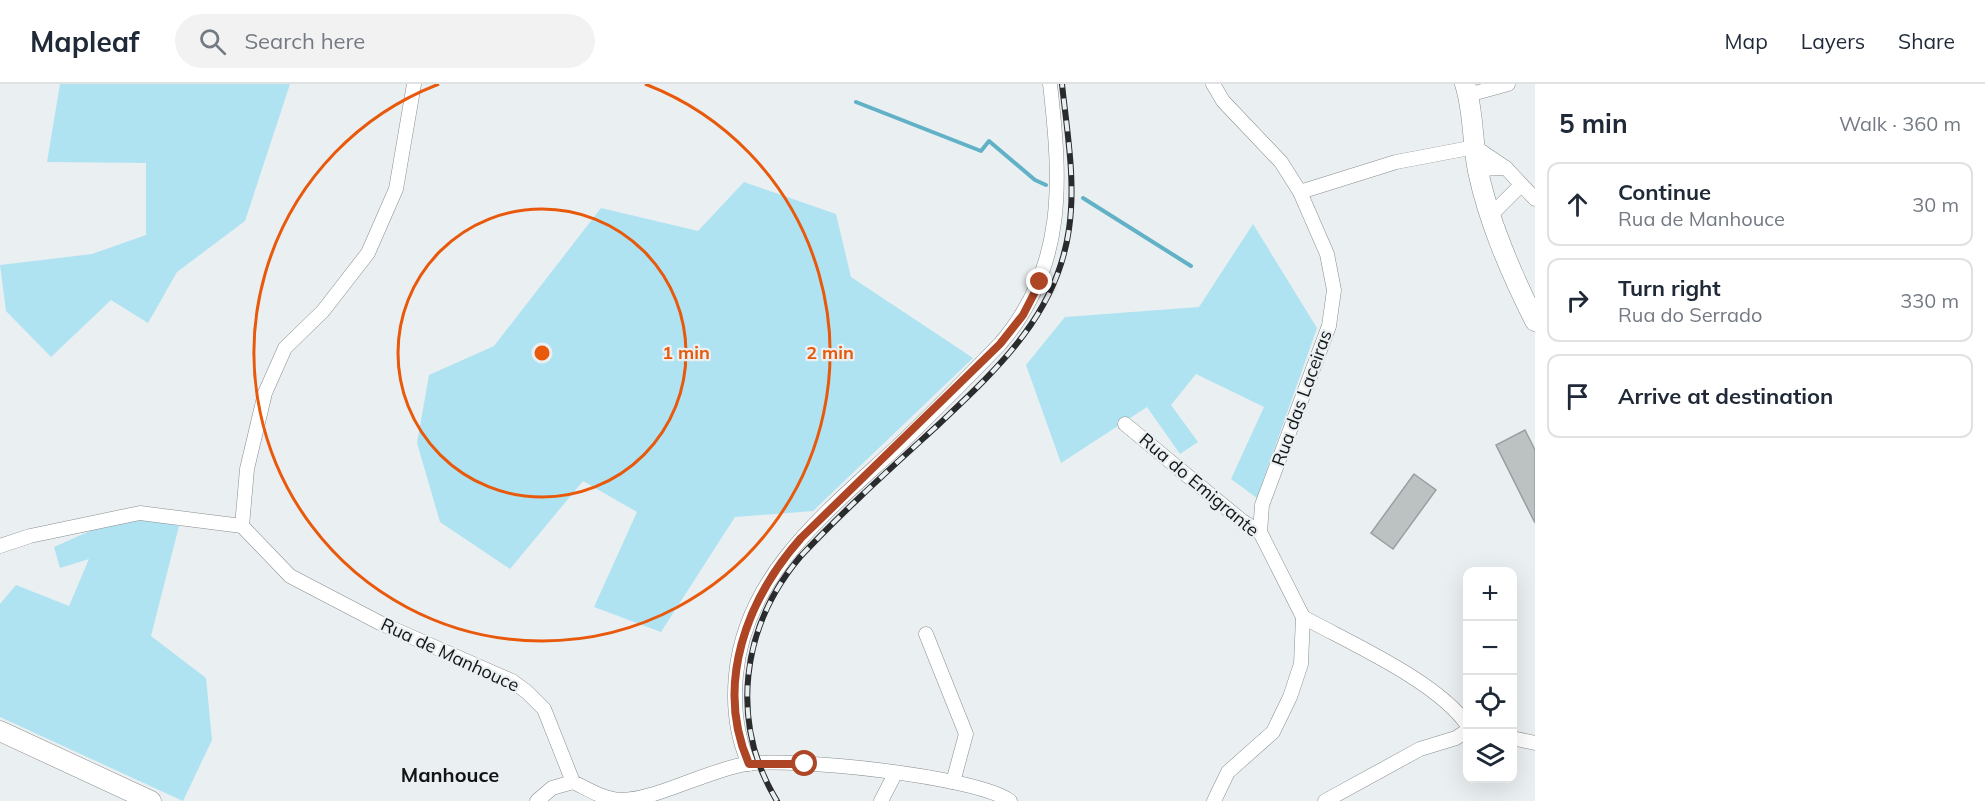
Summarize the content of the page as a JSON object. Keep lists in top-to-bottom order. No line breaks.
{"streets":{"street":["Rua das Laceiras","Rua do Emigrante","Rua de Manhouce"]},"crossings":[["Rua das Laceiras","Rua do Emigrante"]],"districts":["Manhouce"],"page":{"header":"Mapleaf","search":"Search here","nav":["Map","Layers","Share"],"heading":["5 min","Walk · 360 m"],"list":[["Continue","Rua de Manhouce","30 m"],["Turn right","Rua do Serrado","330 m"],"Arrive at destination"],"map_buttons":["+","−"]},"rings":["1 min","2 min"]}
